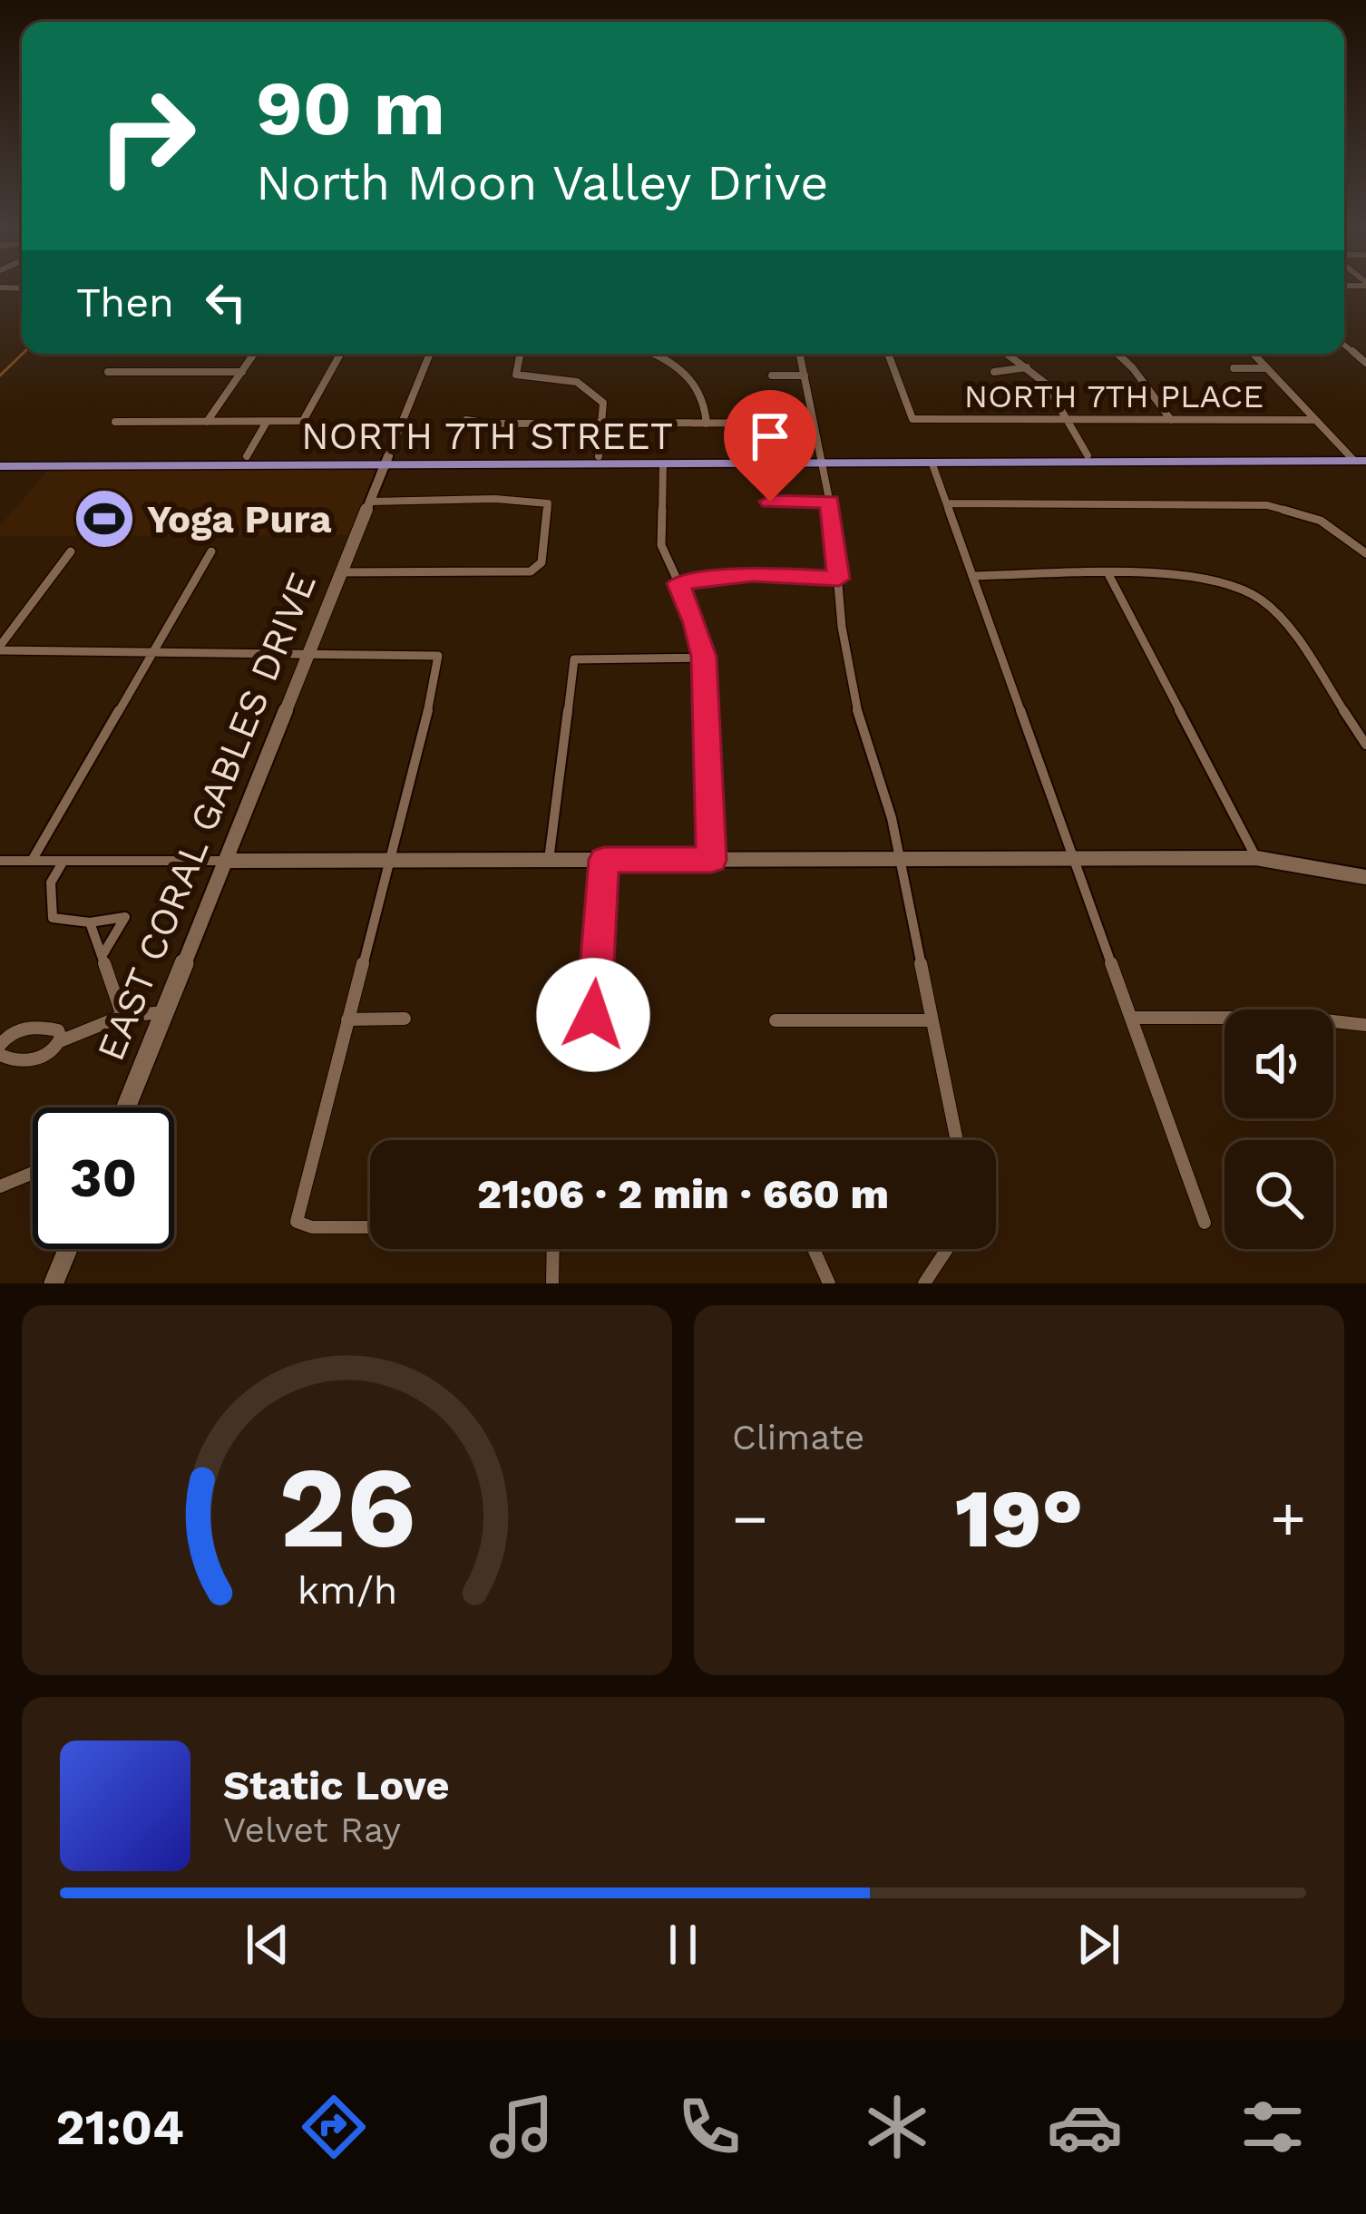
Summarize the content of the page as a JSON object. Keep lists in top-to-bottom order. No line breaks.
{"streets":{"main road":["NORTH 7TH STREET"],"street":["NORTH 7TH PLACE","EAST CORAL GABLES DRIVE"]},"crossings":[["NORTH 7TH STREET","EAST CORAL GABLES DRIVE"]],"places":{"sports":["Yoga Pura"]},"page":{"turn":["90 m","North Moon Valley Drive"],"then":"Then","limit":"30","trip":"21:06 · 2 min · 660 m","tile":"Climate","heat":["−","19°","+"],"song":["Static Love","Velvet Ray"],"tabs":"21:04","gauge":["26","km/h"]}}
